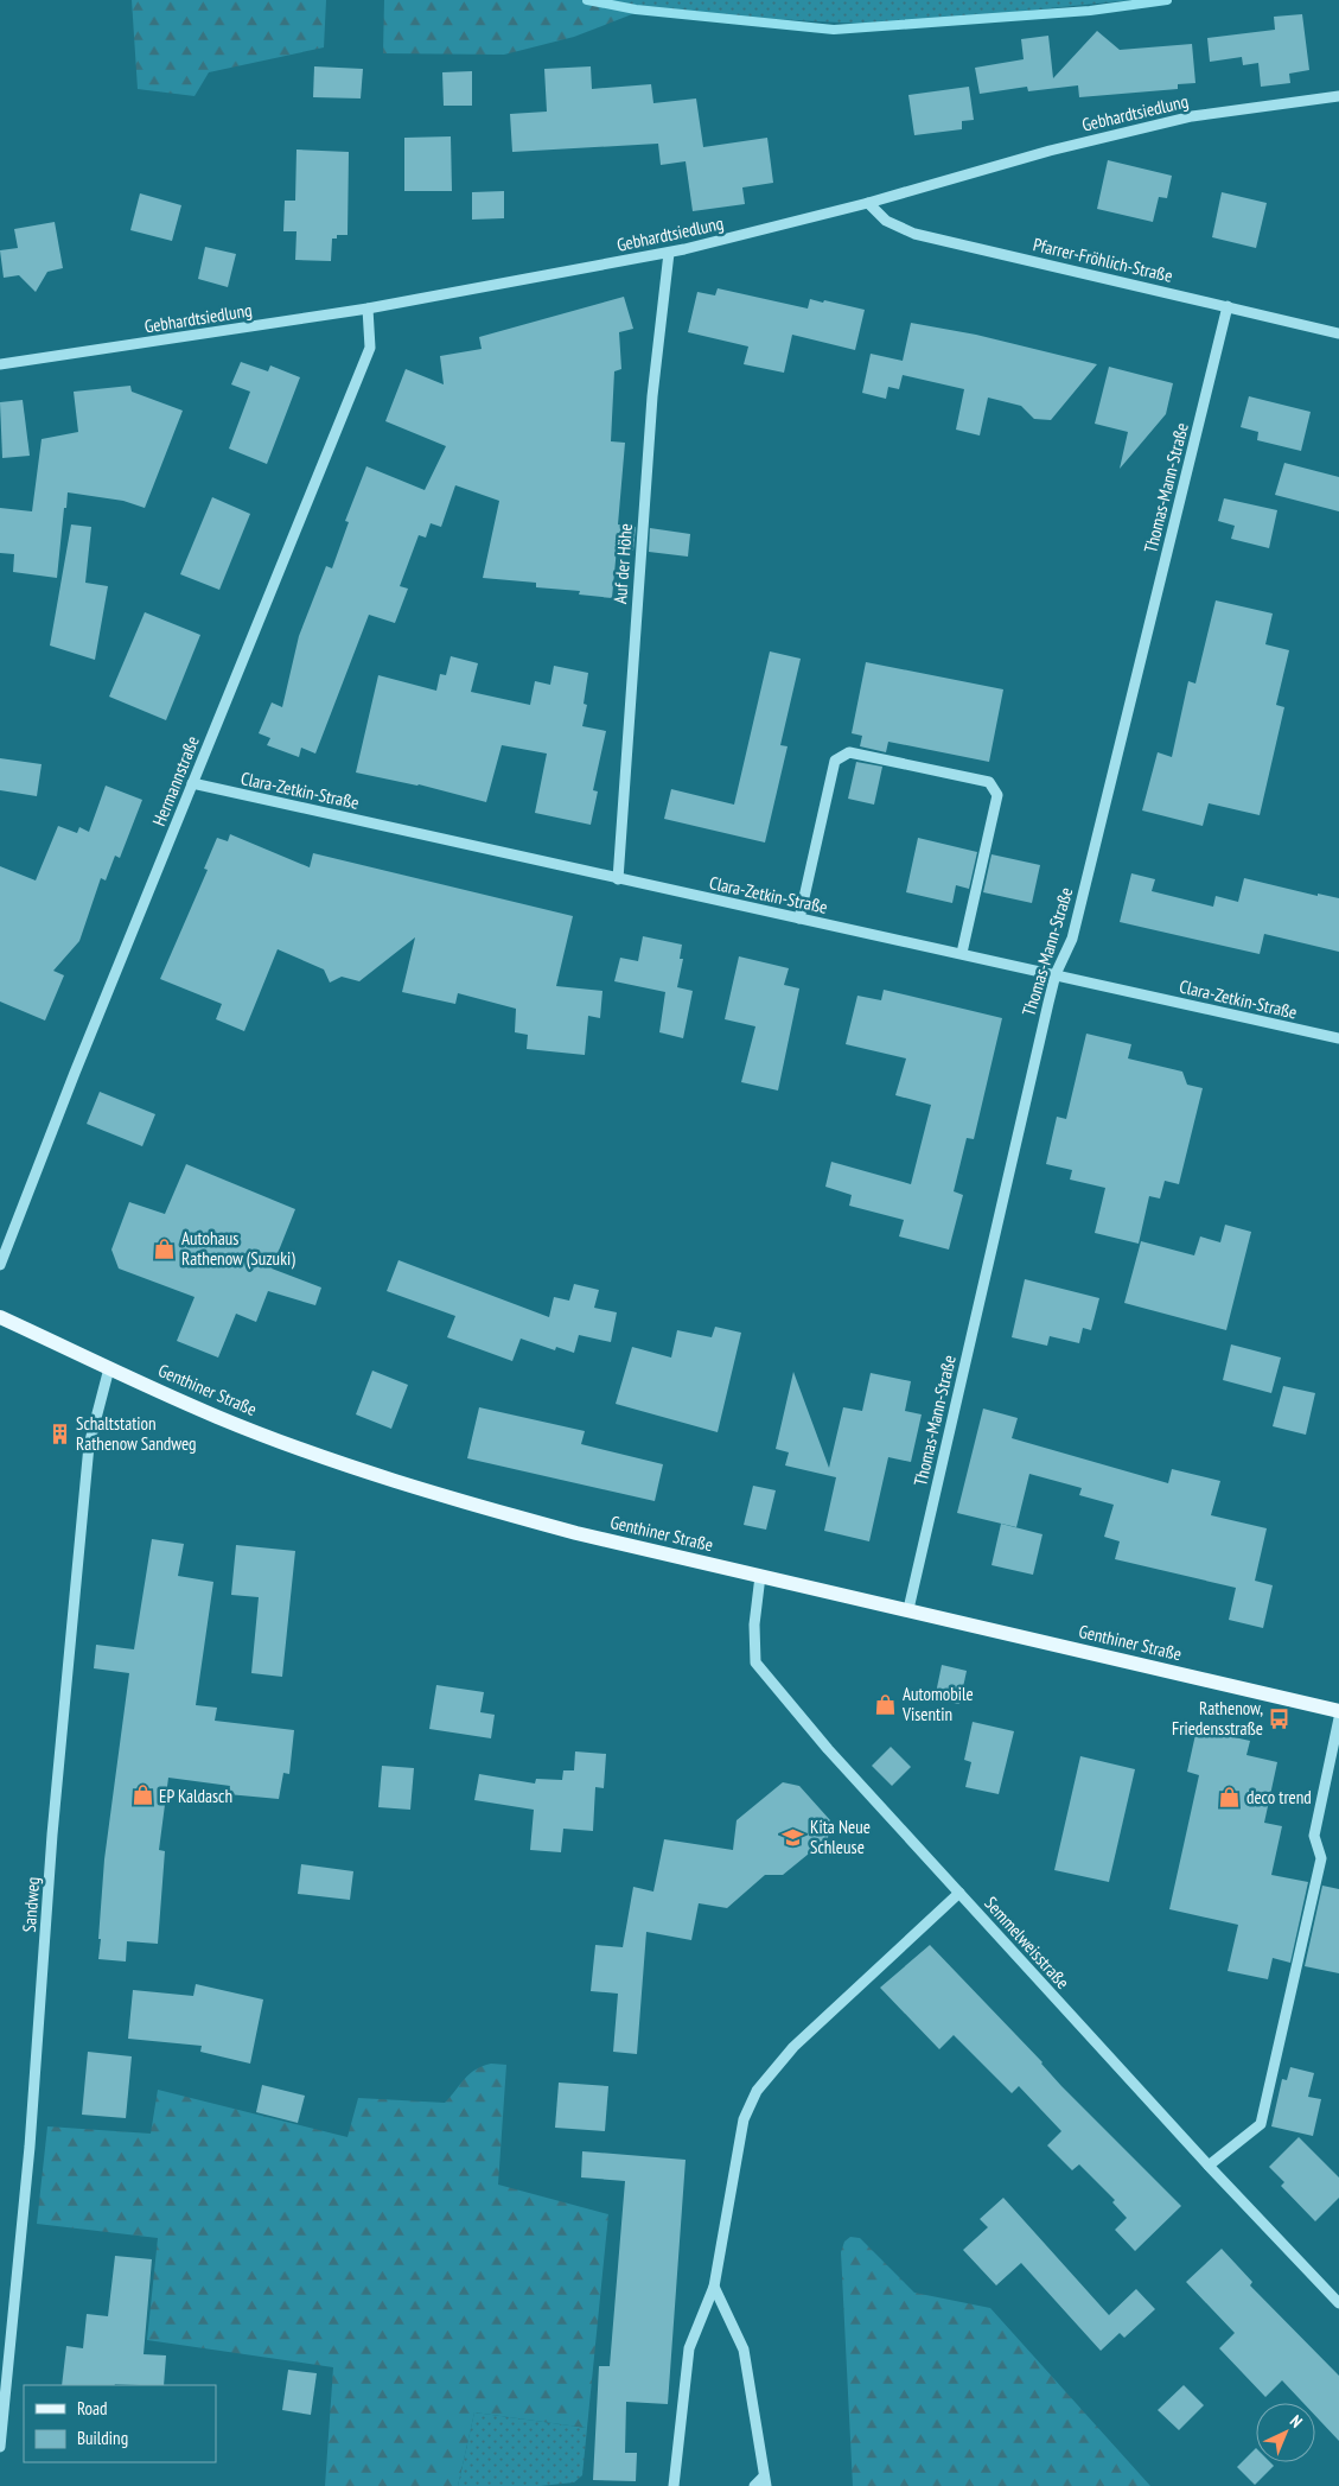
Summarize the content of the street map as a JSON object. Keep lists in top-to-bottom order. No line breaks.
{"streets":{"main road":["Genthiner Straße"],"street":["Gebhardtsiedlung","Pfarrer-Fröhlich-Straße","Thomas-Mann-Straße","Auf der Höhe","Hermannstraße","Clara-Zetkin-Straße","Sandweg","Semmelweisstraße"]},"crossings":[["Gebhardtsiedlung","Pfarrer-Fröhlich-Straße"],["Gebhardtsiedlung","Auf der Höhe"],["Gebhardtsiedlung","Hermannstraße"],["Pfarrer-Fröhlich-Straße","Thomas-Mann-Straße"],["Thomas-Mann-Straße","Clara-Zetkin-Straße"],["Thomas-Mann-Straße","Genthiner Straße"],["Auf der Höhe","Clara-Zetkin-Straße"],["Hermannstraße","Clara-Zetkin-Straße"],["Genthiner Straße","Sandweg"],["Genthiner Straße","Semmelweisstraße"]],"places":{"shop":["Autohaus Rathenow (Suzuki)","Automobile Visentin","EP Kaldasch","deco trend"],"building":["Schaltstation Rathenow Sandweg"],"bus stop":["Rathenow, Friedensstraße"],"school or university":["Kita Neue Schleuse"]},"legend":["Road","Building"],"north":"top right"}
